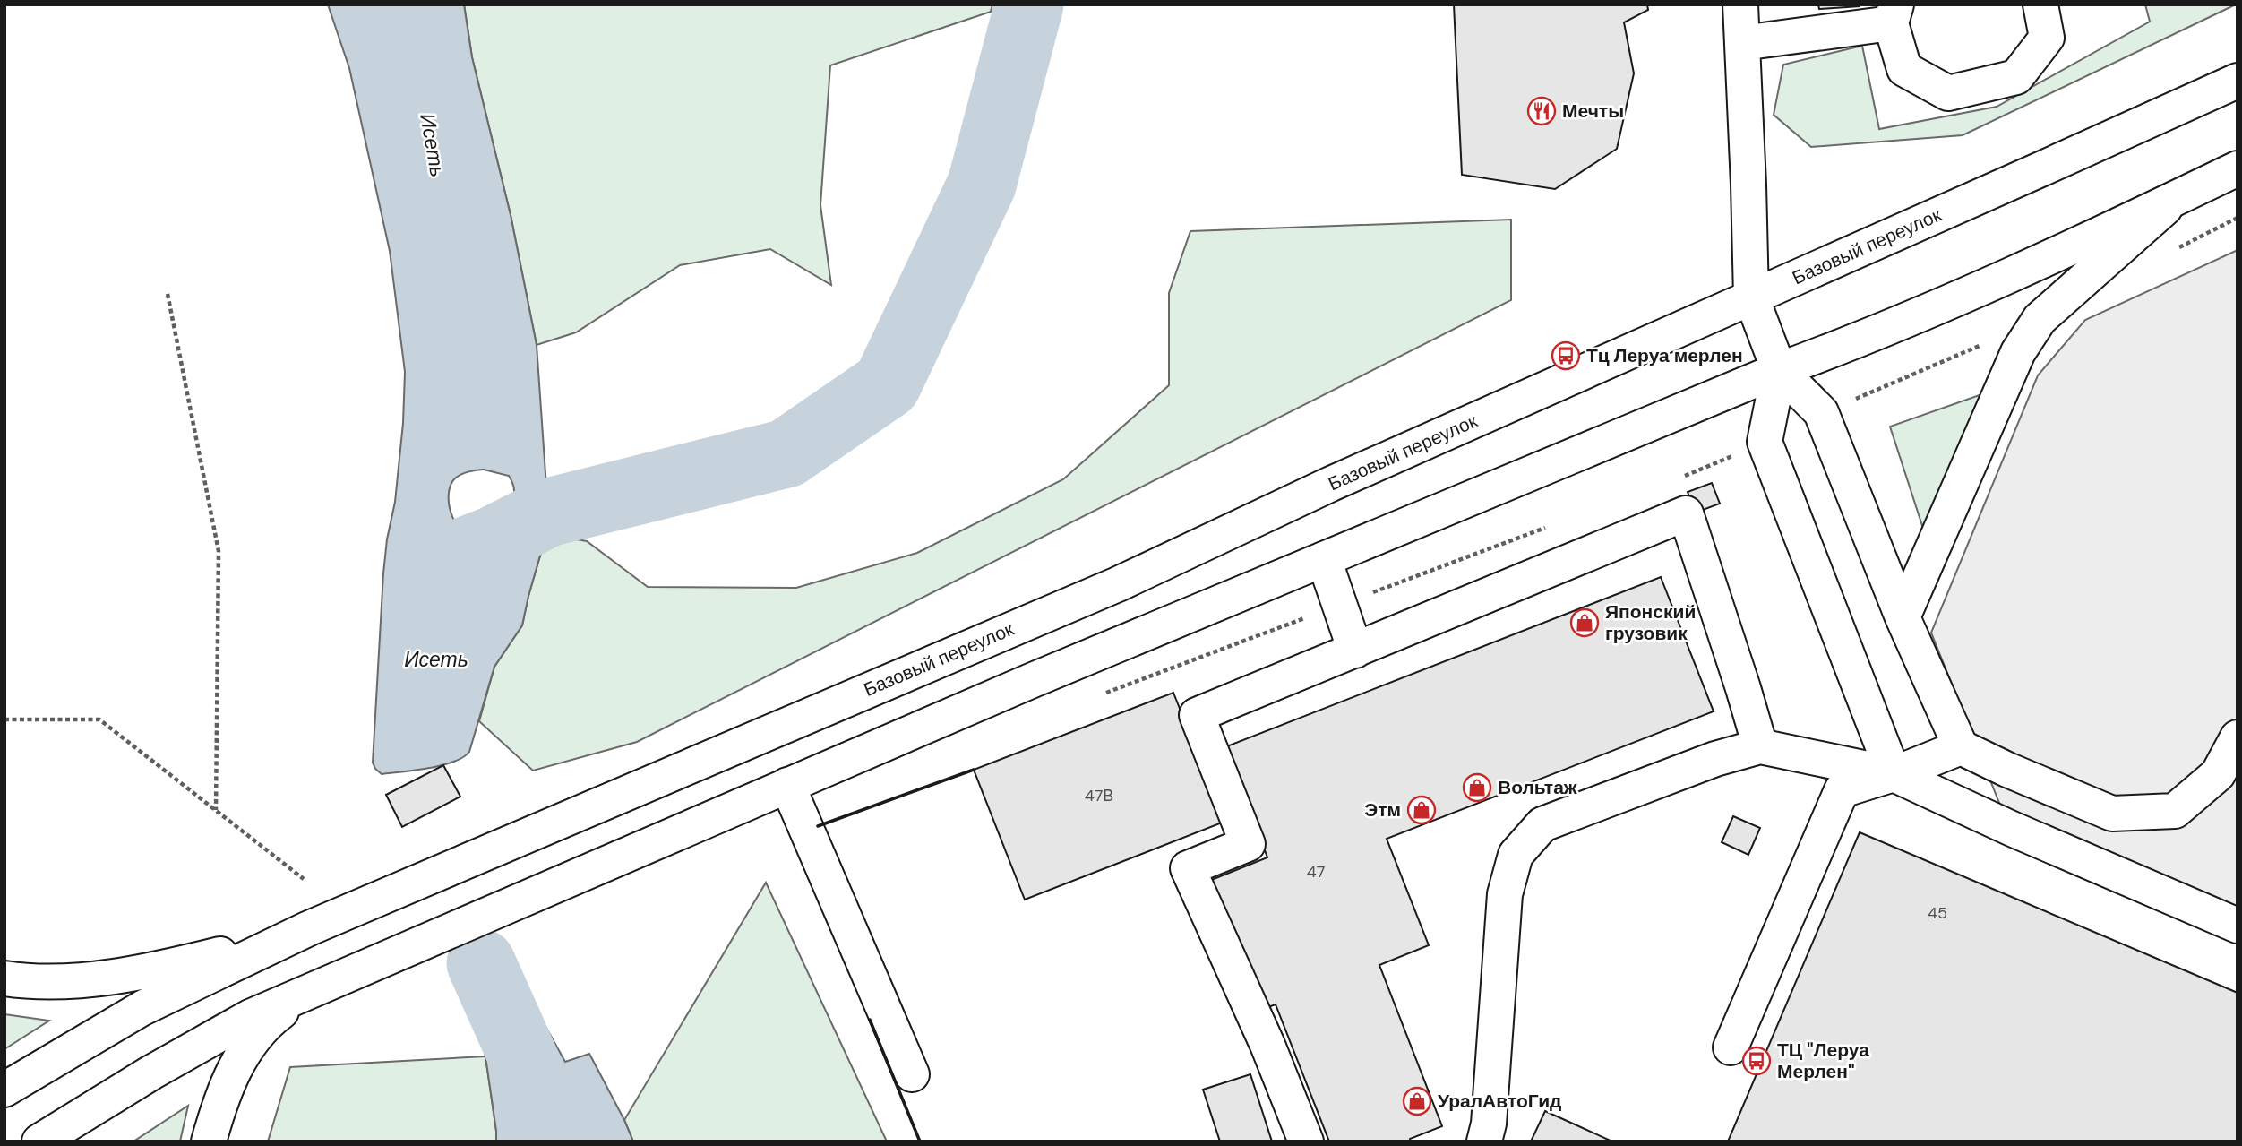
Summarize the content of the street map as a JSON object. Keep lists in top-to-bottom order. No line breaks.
{"streets":{"main road":["Базовый переулок"]},"water":["Исеть"],"places":{"restaurant":["Мечты"],"bus stop":["Тц Леруа мерлен","ТЦ \"Леруа Мерлен\""],"shop":["Японский грузовик","Вольтаж","Этм","УралАвтоГид"]},"house_numbers":["47В","47","45"]}
